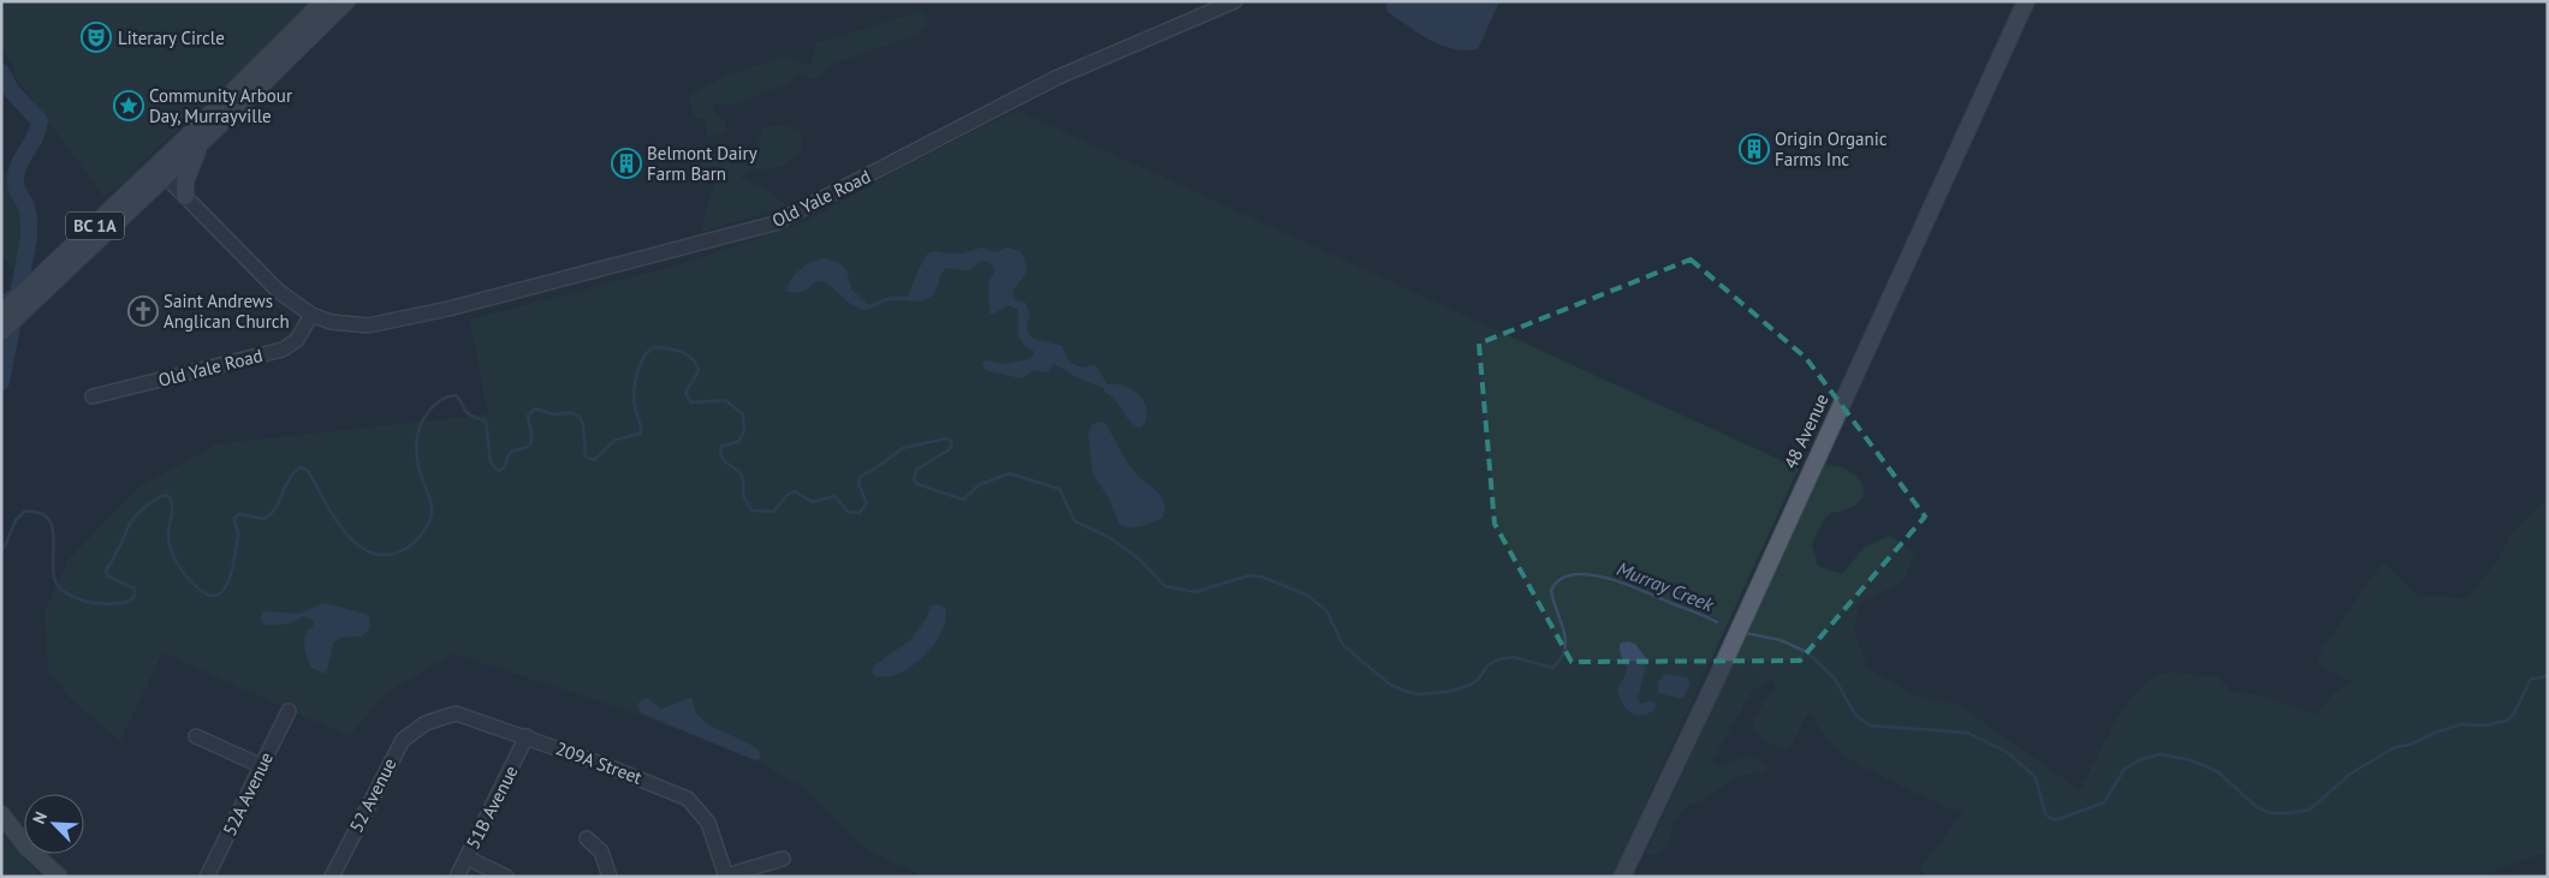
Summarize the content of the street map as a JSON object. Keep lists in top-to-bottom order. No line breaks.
{"streets":{"main road":["BC 1A","48 Avenue"],"street":["Old Yale Road","209A Street","52A Avenue","52 Avenue","51B Avenue"]},"crossings":[["Old Yale Road","BC 1A"],["209A Street","52 Avenue"],["209A Street","51B Avenue"]],"water":["Murray Creek"],"places":{"theatre":["Literary Circle"],"place":["Community Arbour Day, Murrayville"],"building":["Origin Organic Farms Inc","Belmont Dairy Farm Barn"],"church":["Saint Andrews Anglican Church"]},"north":"top left"}
